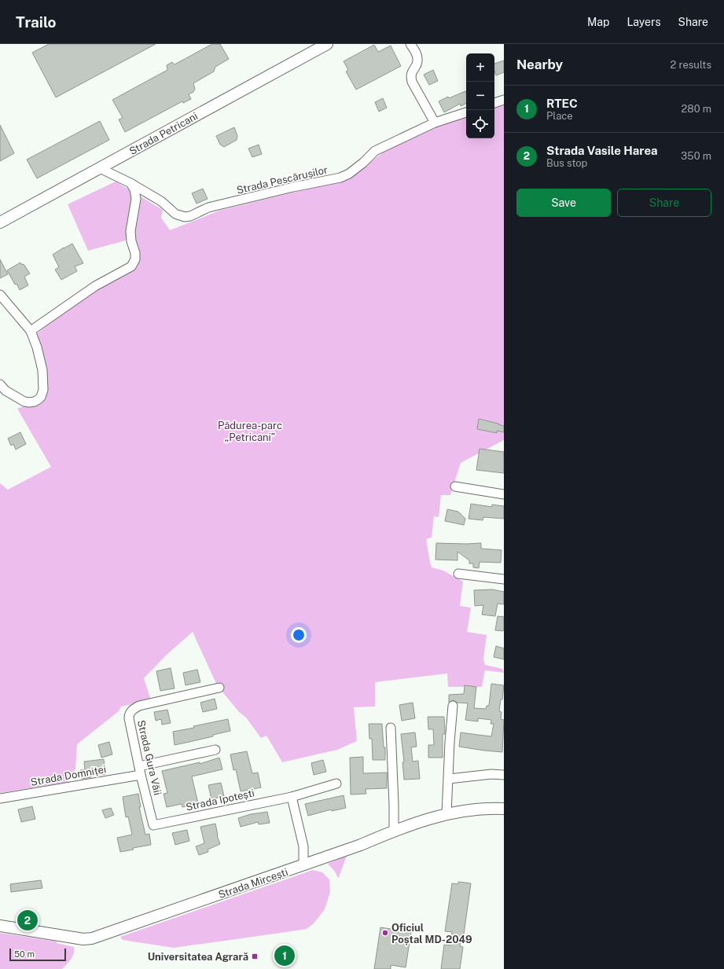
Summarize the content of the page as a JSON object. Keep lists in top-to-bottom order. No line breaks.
{"streets":{"main road":["Strada Petricani","Strada Mircești"],"street":["Strada Pescărușilor","Strada Gura Văii","Strada Domniței","Strada Ipotești"]},"crossings":[["Strada Petricani","Strada Pescărușilor"],["Strada Gura Văii","Strada Domniței"],["Strada Gura Văii","Strada Ipotești"]],"parks":["Pădurea-parc „Petricani”"],"places":{"other":["Oficiul Poștal MD-2049"],"transit":["Universitatea Agrară"]},"scale_bar":"50 m","page":{"header":"Trailo","nav":["Map","Layers","Share"],"heading":["Nearby","2 results"],"map_buttons":["+","−"],"list":[{"mark":"1","name":"RTEC","note":"Place","value":"280 m"},{"mark":"2","name":"Strada Vasile Harea","note":"Bus stop","value":"350 m"}],"buttons":["Save","Share"],"pins":["2","1"],"scale":"50 m"}}
